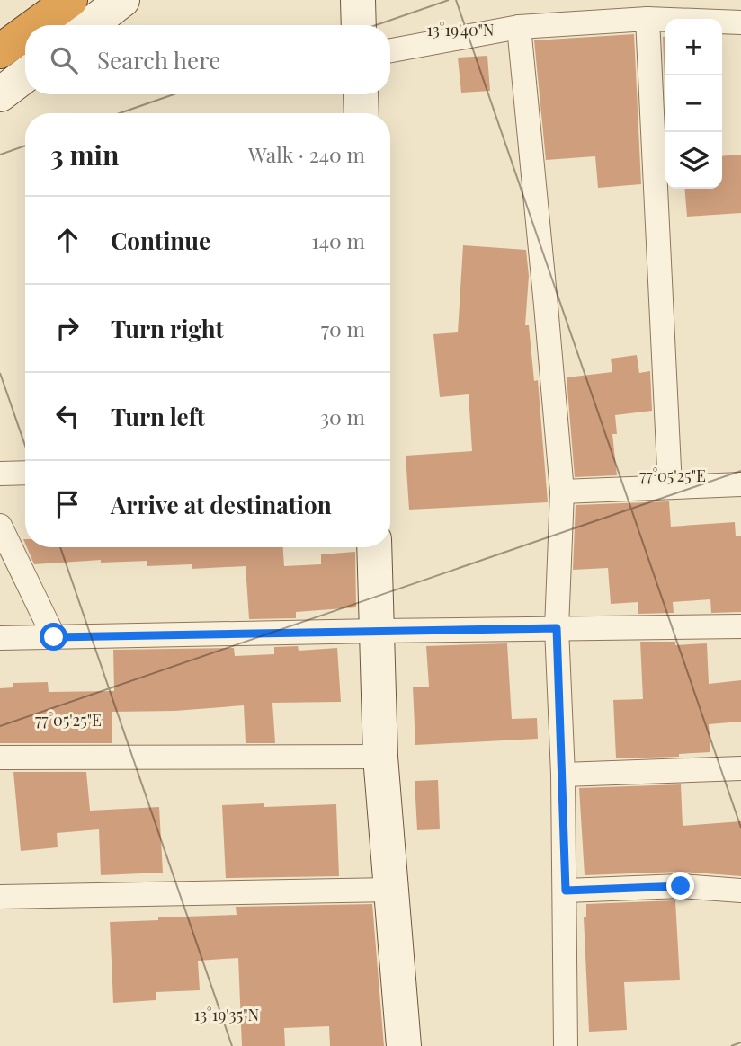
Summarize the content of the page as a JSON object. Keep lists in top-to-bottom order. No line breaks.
{"page":{"map_buttons":["+","−"],"search":"Search here","heading":["3 min","Walk · 240 m"],"list":[["Continue","140 m"],["Turn right","70 m"],["Turn left","30 m"],"Arrive at destination"]},"coordinates":["13°19'40\"N","77°05'25\"E","13°19'35\"N"]}
